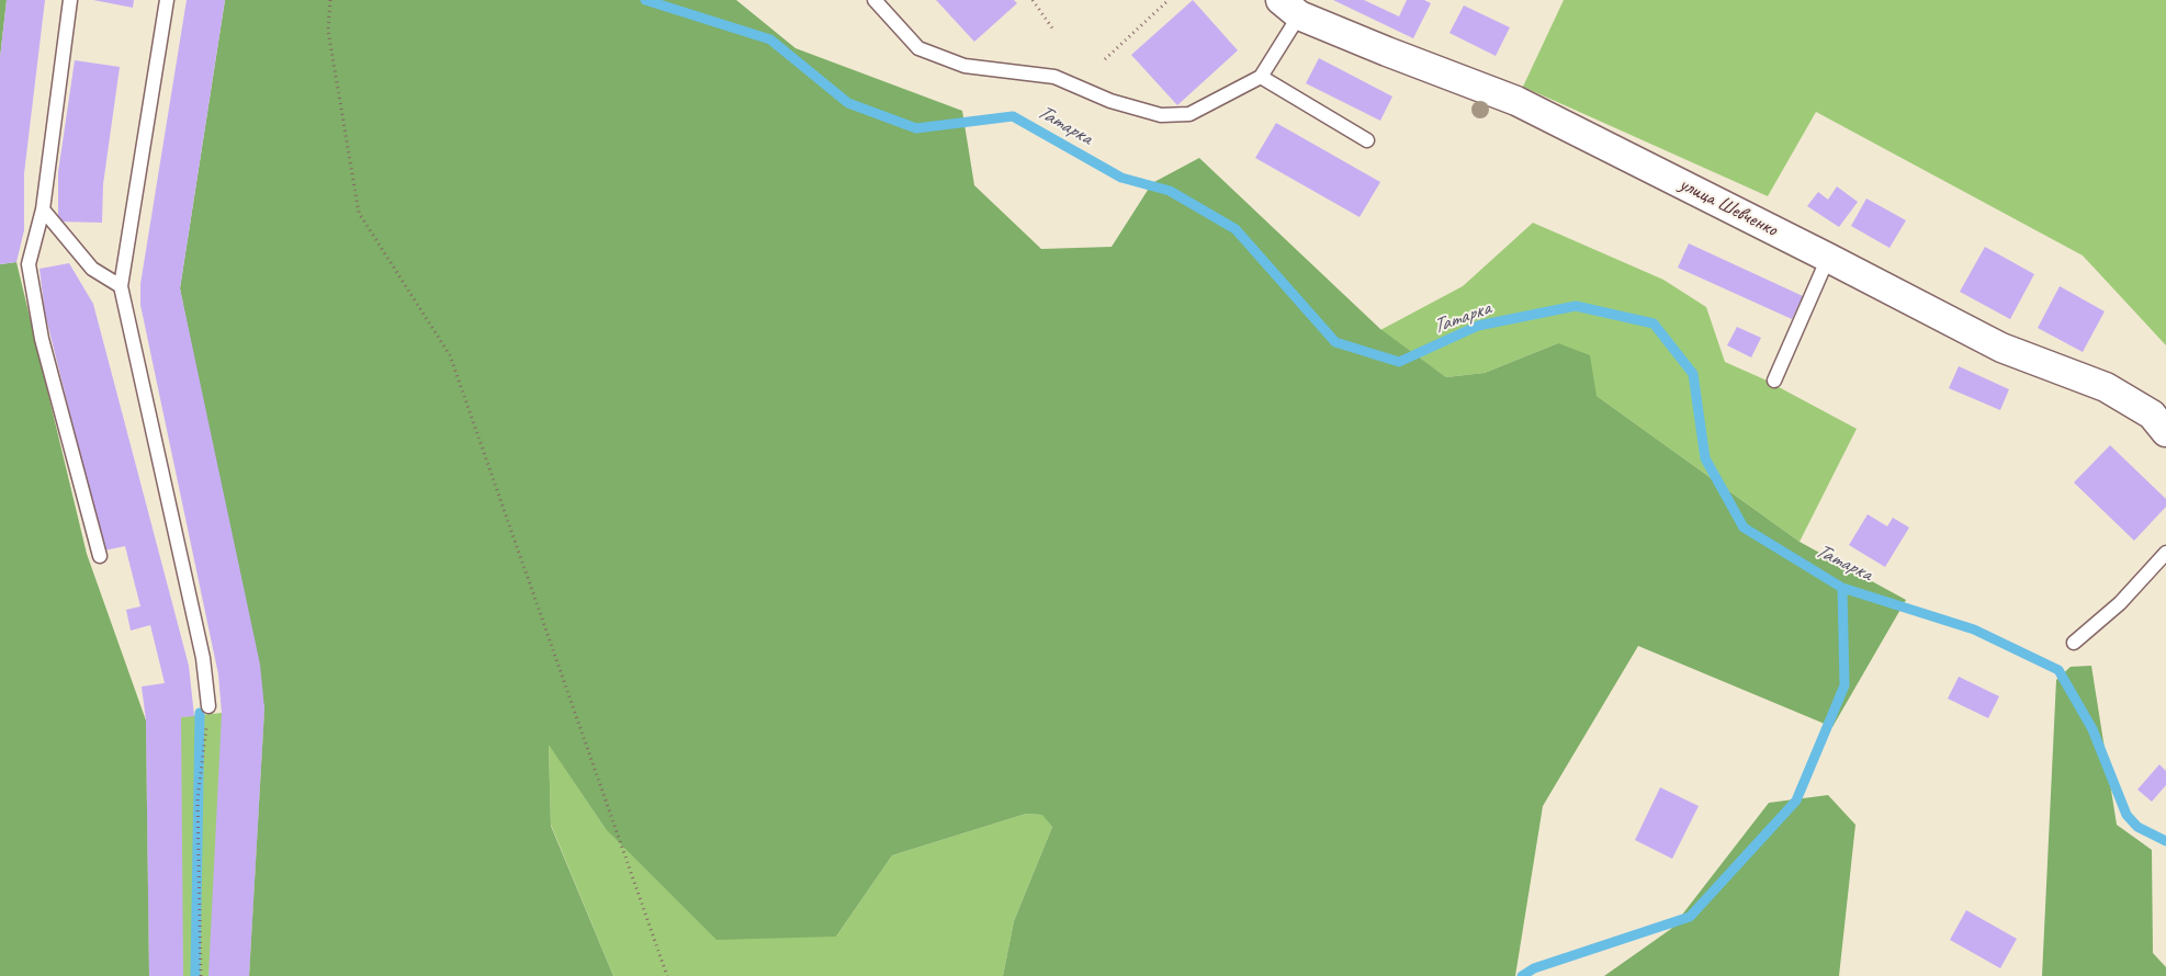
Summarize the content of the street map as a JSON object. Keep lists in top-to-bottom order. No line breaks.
{"streets":{"street":["улица Шевченко"]},"water":["Татарка"]}
